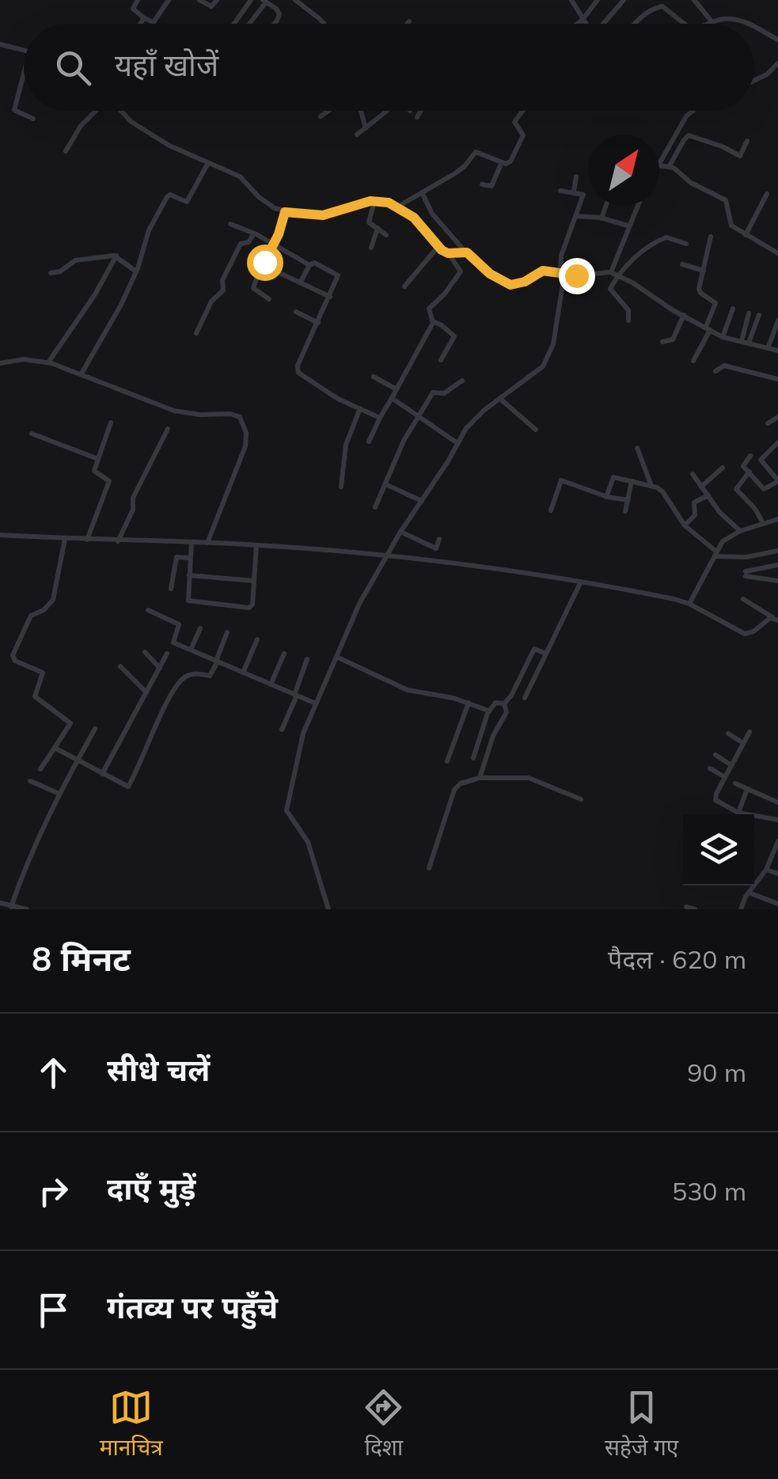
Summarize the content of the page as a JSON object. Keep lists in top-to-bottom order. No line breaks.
{"north":"top right","page":{"search":"यहाँ खोजें","heading":["8 मिनट","पैदल · 620 m"],"list":[["सीधे चलें","90 m"],["दाएँ मुड़ें","530 m"],"गंतव्य पर पहुँचे"],"nav":["मानचित्र","दिशा","सहेजे गए"]}}
